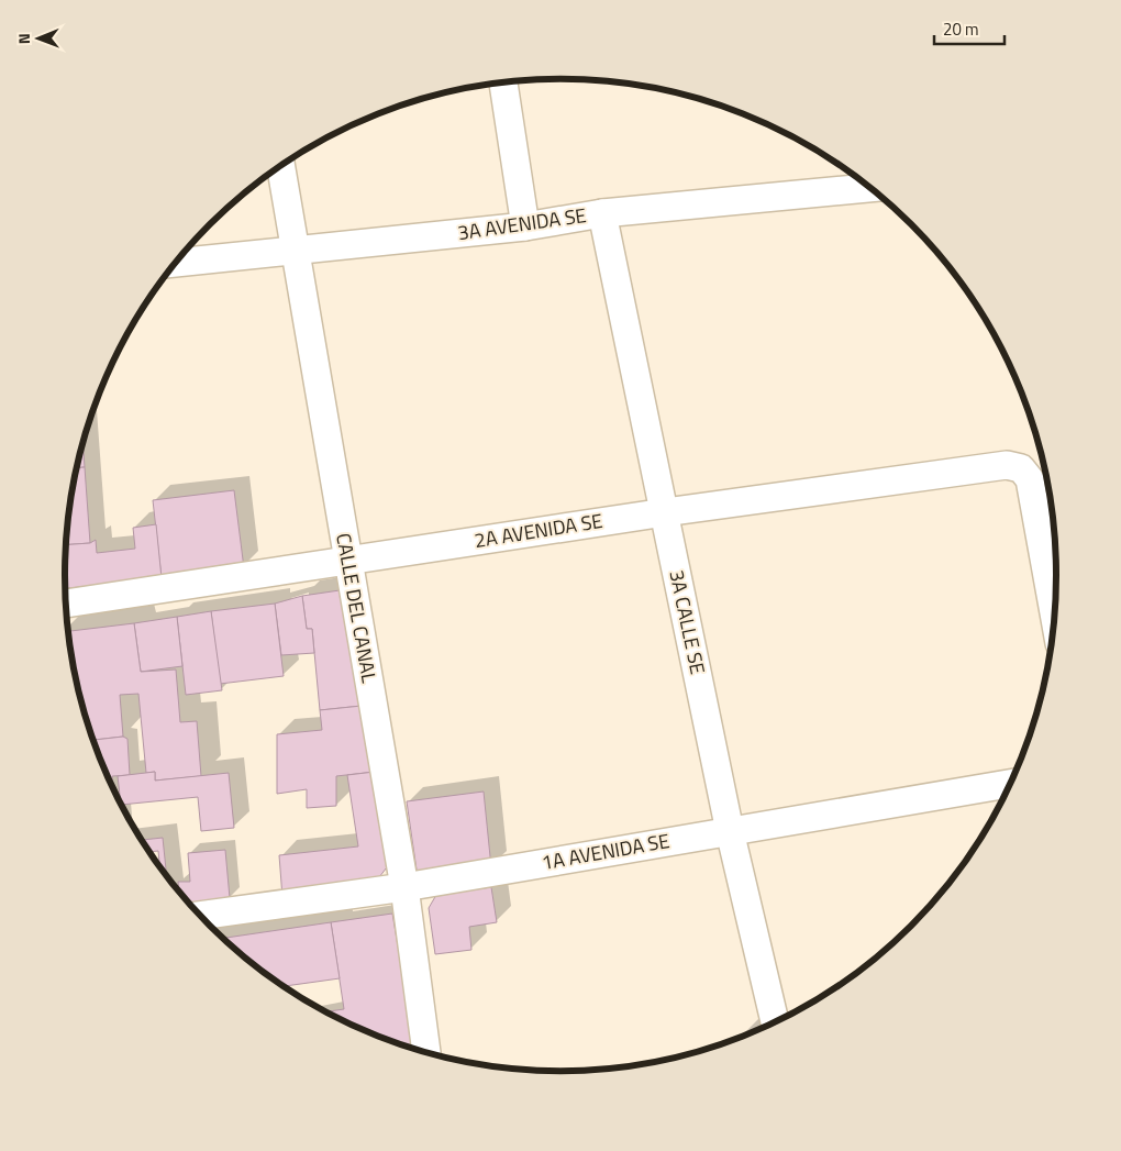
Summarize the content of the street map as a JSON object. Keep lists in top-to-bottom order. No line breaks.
{"streets":{"street":["3A AVENIDA SE","2A AVENIDA SE","CALLE DEL CANAL","3A CALLE SE","1A AVENIDA SE"]},"crossings":[["3A AVENIDA SE","CALLE DEL CANAL"],["3A AVENIDA SE","3A CALLE SE"],["2A AVENIDA SE","CALLE DEL CANAL"],["2A AVENIDA SE","3A CALLE SE"],["CALLE DEL CANAL","1A AVENIDA SE"],["3A CALLE SE","1A AVENIDA SE"]],"scale_bar":"20 m","north":"left"}
